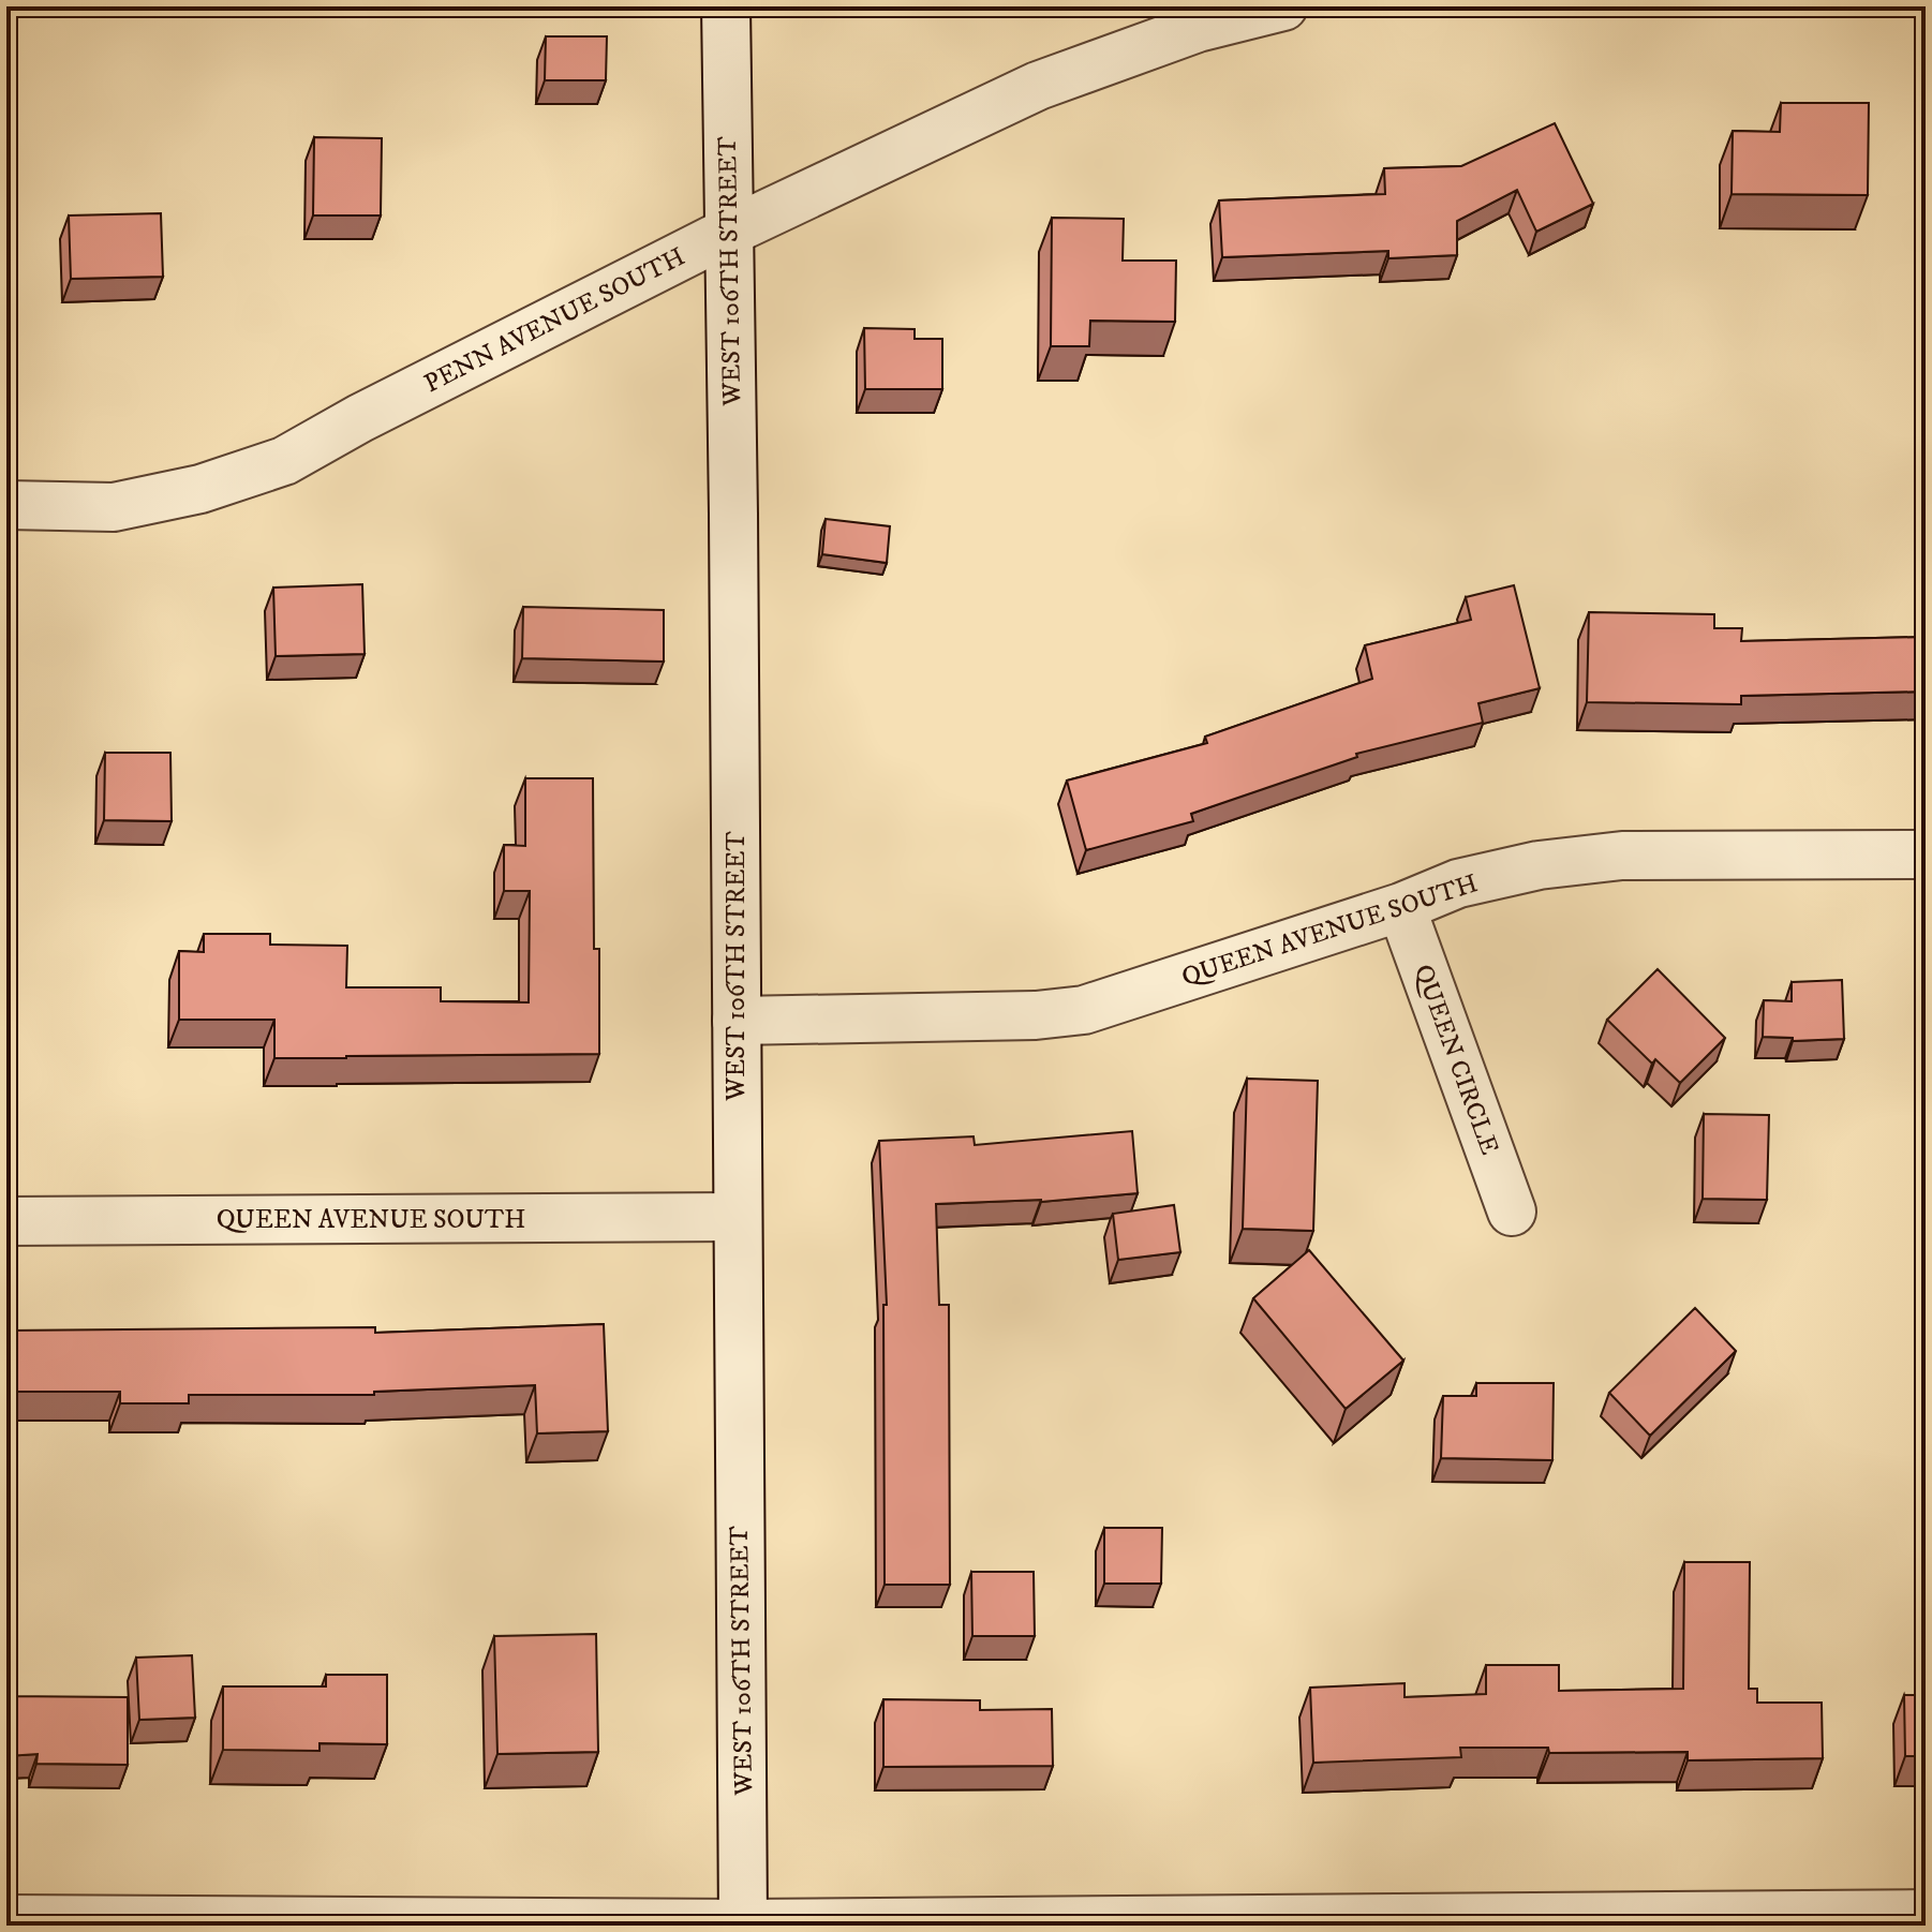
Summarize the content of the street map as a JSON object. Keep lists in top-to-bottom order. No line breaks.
{"streets":{"street":["WEST 106TH STREET","PENN AVENUE SOUTH","QUEEN AVENUE SOUTH","QUEEN CIRCLE"]},"crossings":[["WEST 106TH STREET","PENN AVENUE SOUTH"],["WEST 106TH STREET","QUEEN AVENUE SOUTH"],["QUEEN AVENUE SOUTH","QUEEN CIRCLE"]]}
